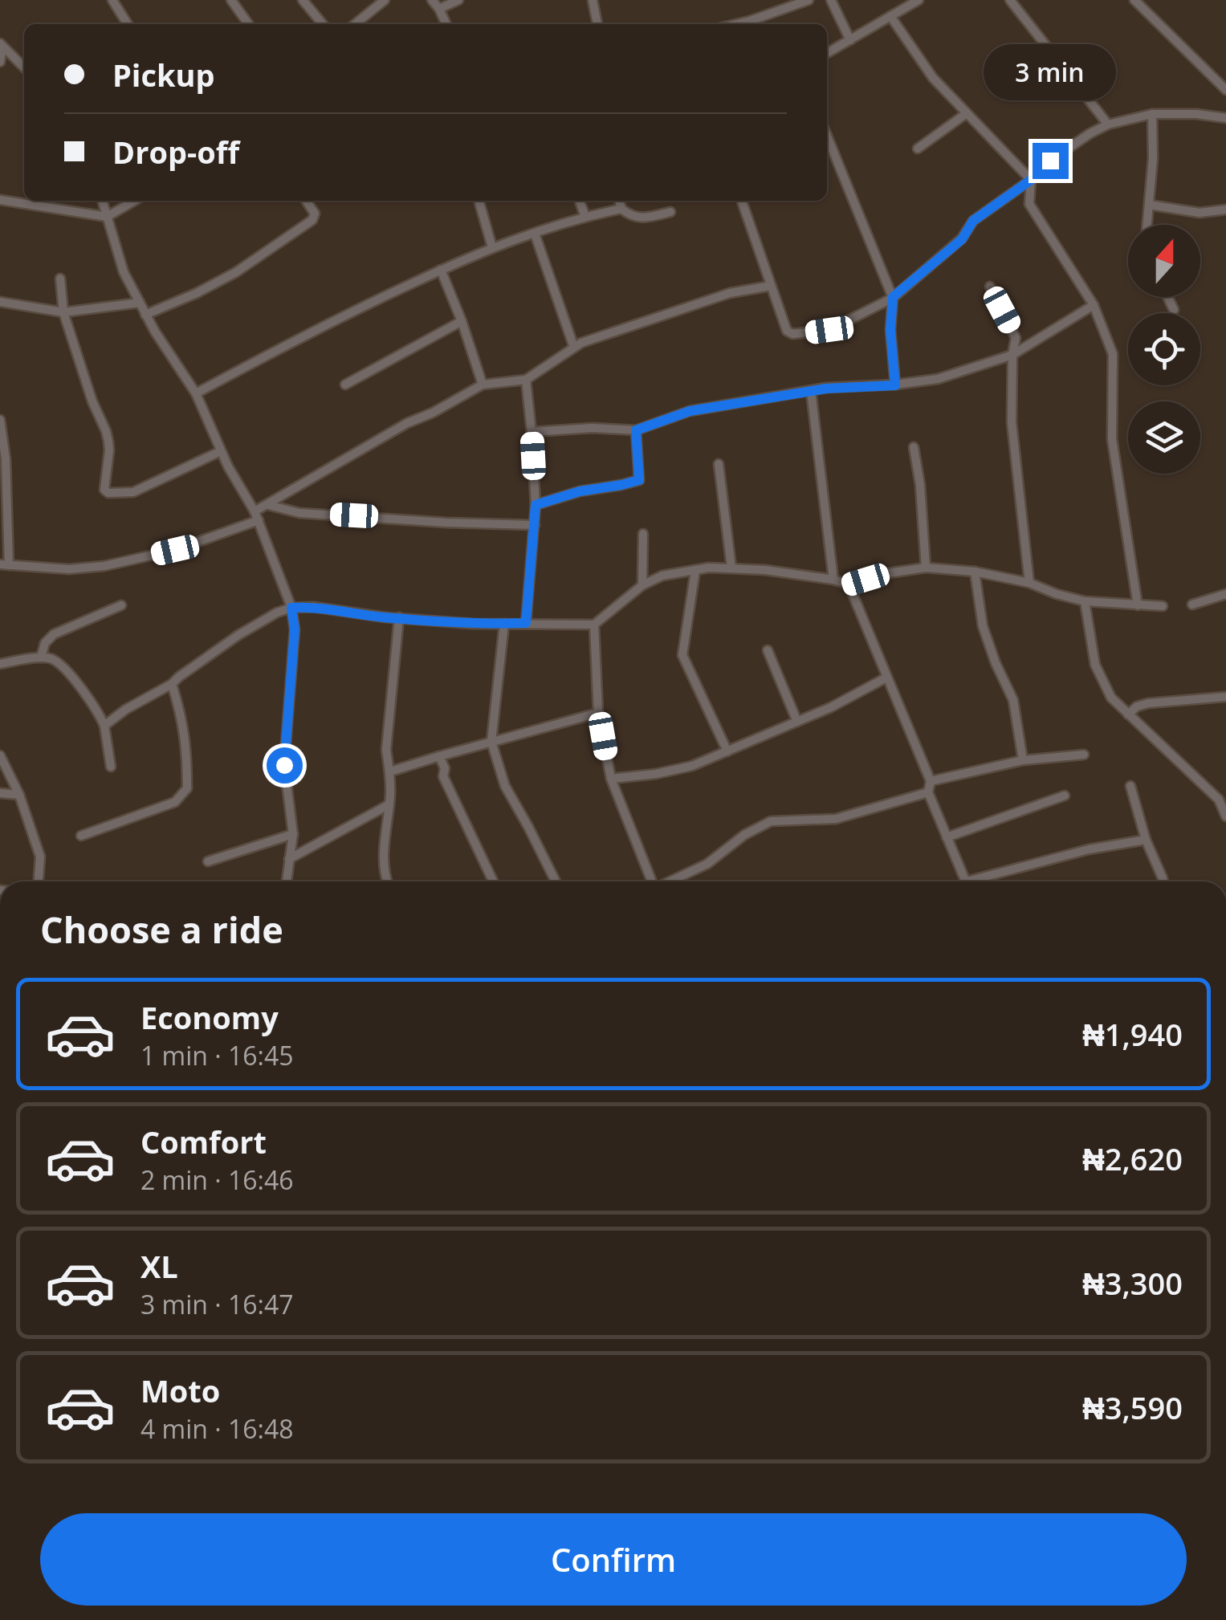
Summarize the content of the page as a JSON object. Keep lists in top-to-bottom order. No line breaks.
{"north":"top","page":{"banner":["Pickup","Drop-off"],"bubble":"3 min","heading":"Choose a ride","list":[{"name":"Economy","note":"1 min · 16:45","value":"₦1,940"},{"name":"Comfort","note":"2 min · 16:46","value":"₦2,620"},{"name":"XL","note":"3 min · 16:47","value":"₦3,300"},{"name":"Moto","note":"4 min · 16:48","value":"₦3,590"}],"buttons":"Confirm"}}
